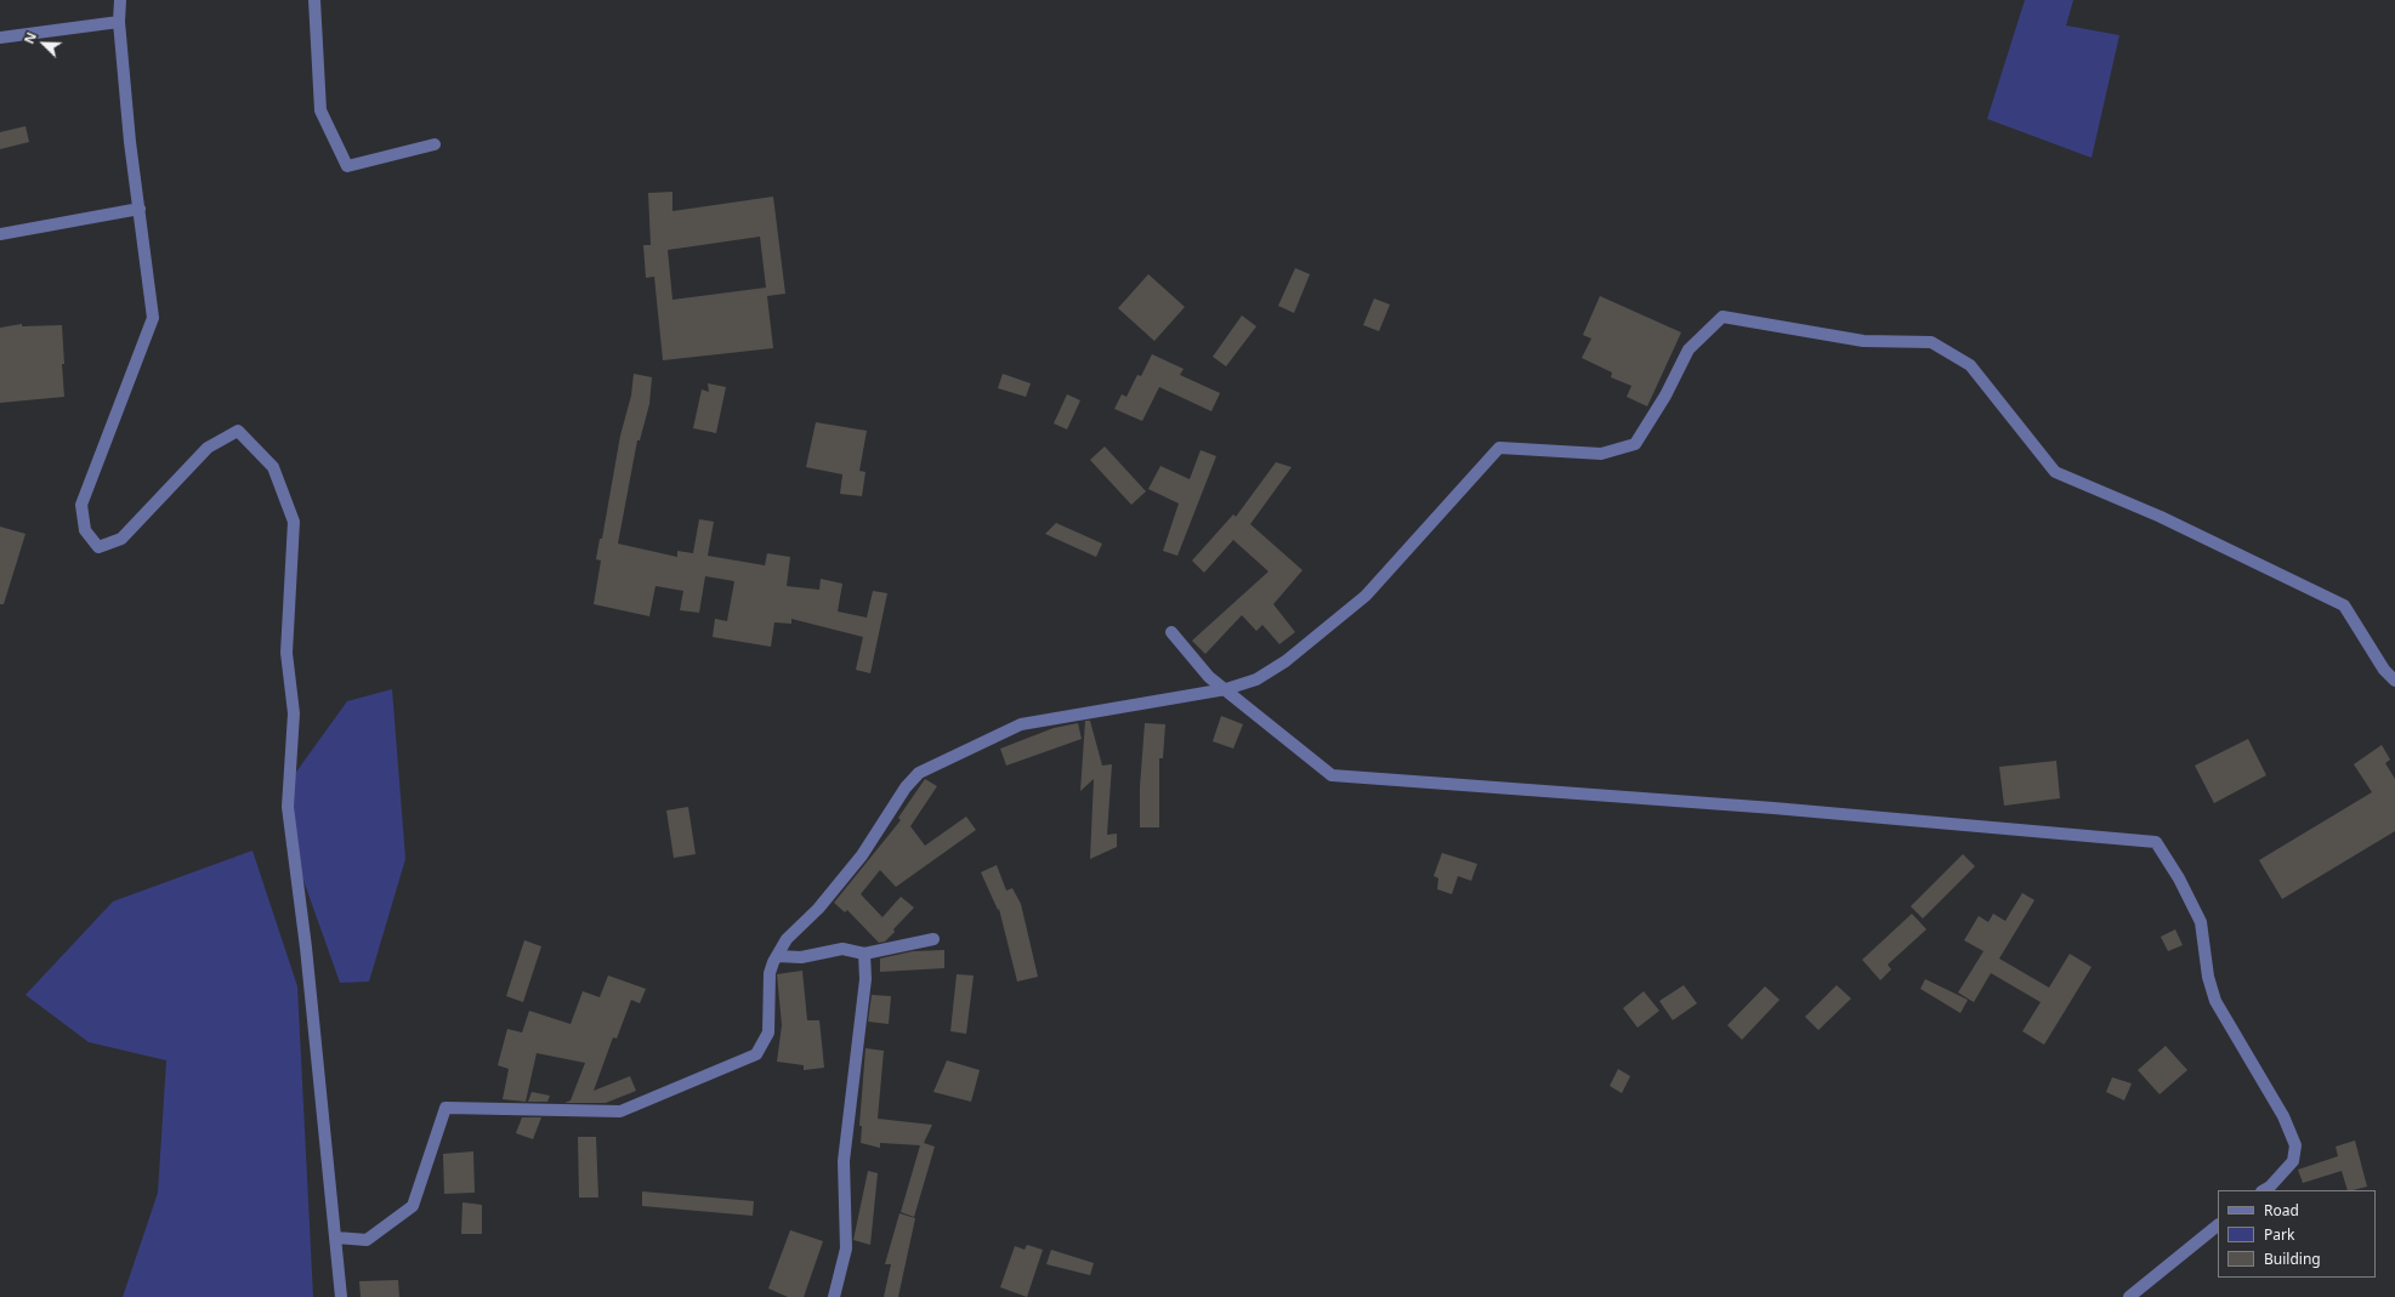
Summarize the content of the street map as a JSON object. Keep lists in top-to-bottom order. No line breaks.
{"legend":["Road","Park","Building"],"north":"top left"}
